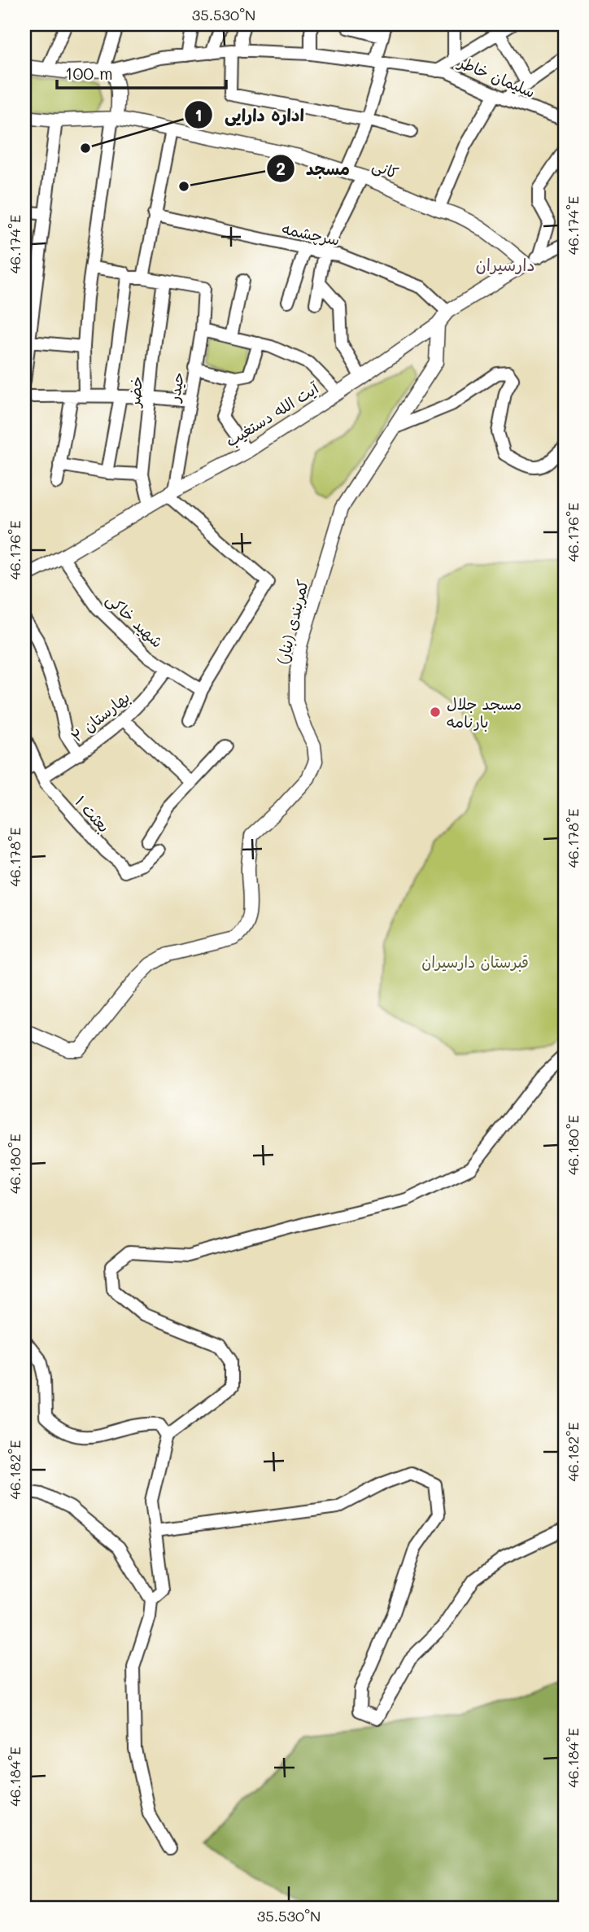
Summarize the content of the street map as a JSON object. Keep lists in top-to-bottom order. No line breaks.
{"streets":{"street":["سلیمان خاطر","کانی","سرچشمه","حیدر","خضر","آیت الله دستغیب","شهید خاکی","کمربندی (بنار)","بهارستان ۲","بعثت ۱"]},"crossings":[["کانی","آیت الله دستغیب"],["سرچشمه","آیت الله دستغیب"],["حیدر","خضر"],["حیدر","آیت الله دستغیب"],["خضر","آیت الله دستغیب"],["آیت الله دستغیب","شهید خاکی"],["آیت الله دستغیب","کمربندی (بنار)"],["شهید خاکی","بهارستان ۲"],["بهارستان ۲","بعثت ۱"]],"districts":["دارسیران"],"parks":["قبرستان دارسیران"],"places":["اداره دارایی","مسجد","مسجد جلال بارنامه"],"scale_bar":"100 m","coordinates":["35.530°N","46.174°E","46.176°E","46.178°E","46.180°E","46.182°E","46.184°E"]}
